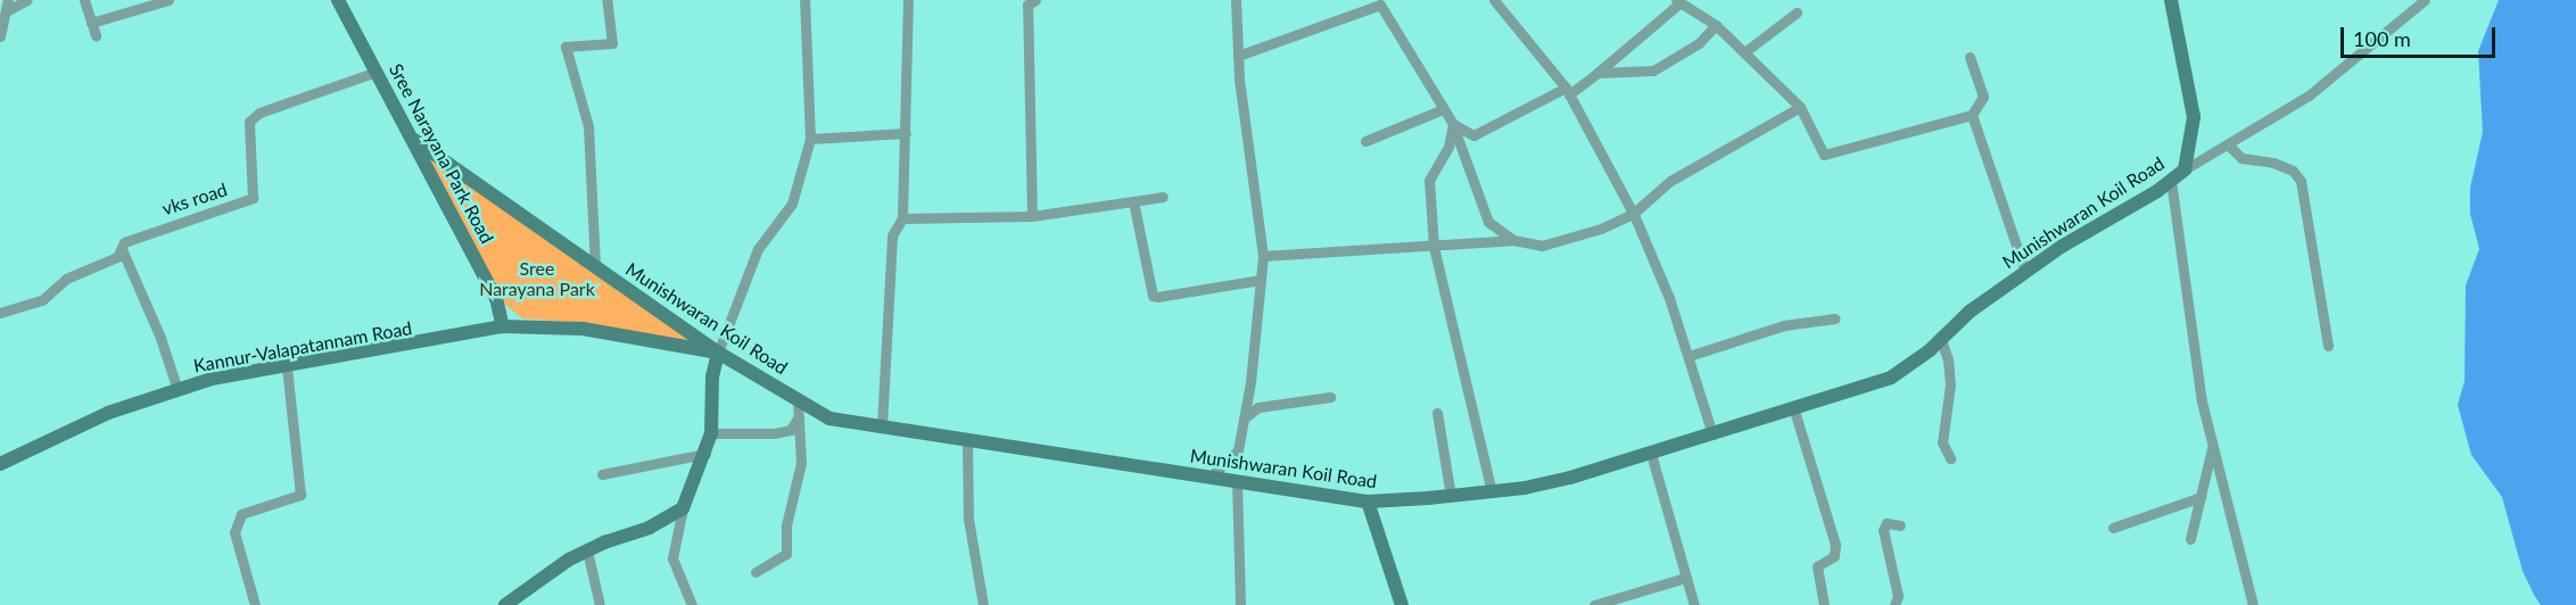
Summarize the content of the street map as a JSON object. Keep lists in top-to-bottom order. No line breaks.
{"streets":{"main road":["Sree Narayana Park Road","Munishwaran Koil Road","Kannur-Valapatannam Road"],"street":["vks road"]},"crossings":[["Sree Narayana Park Road","vks road"],["Sree Narayana Park Road","Munishwaran Koil Road"],["Sree Narayana Park Road","Kannur-Valapatannam Road"],["Munishwaran Koil Road","Kannur-Valapatannam Road"]],"parks":["Sree Narayana Park"],"scale_bar":"100 m"}
